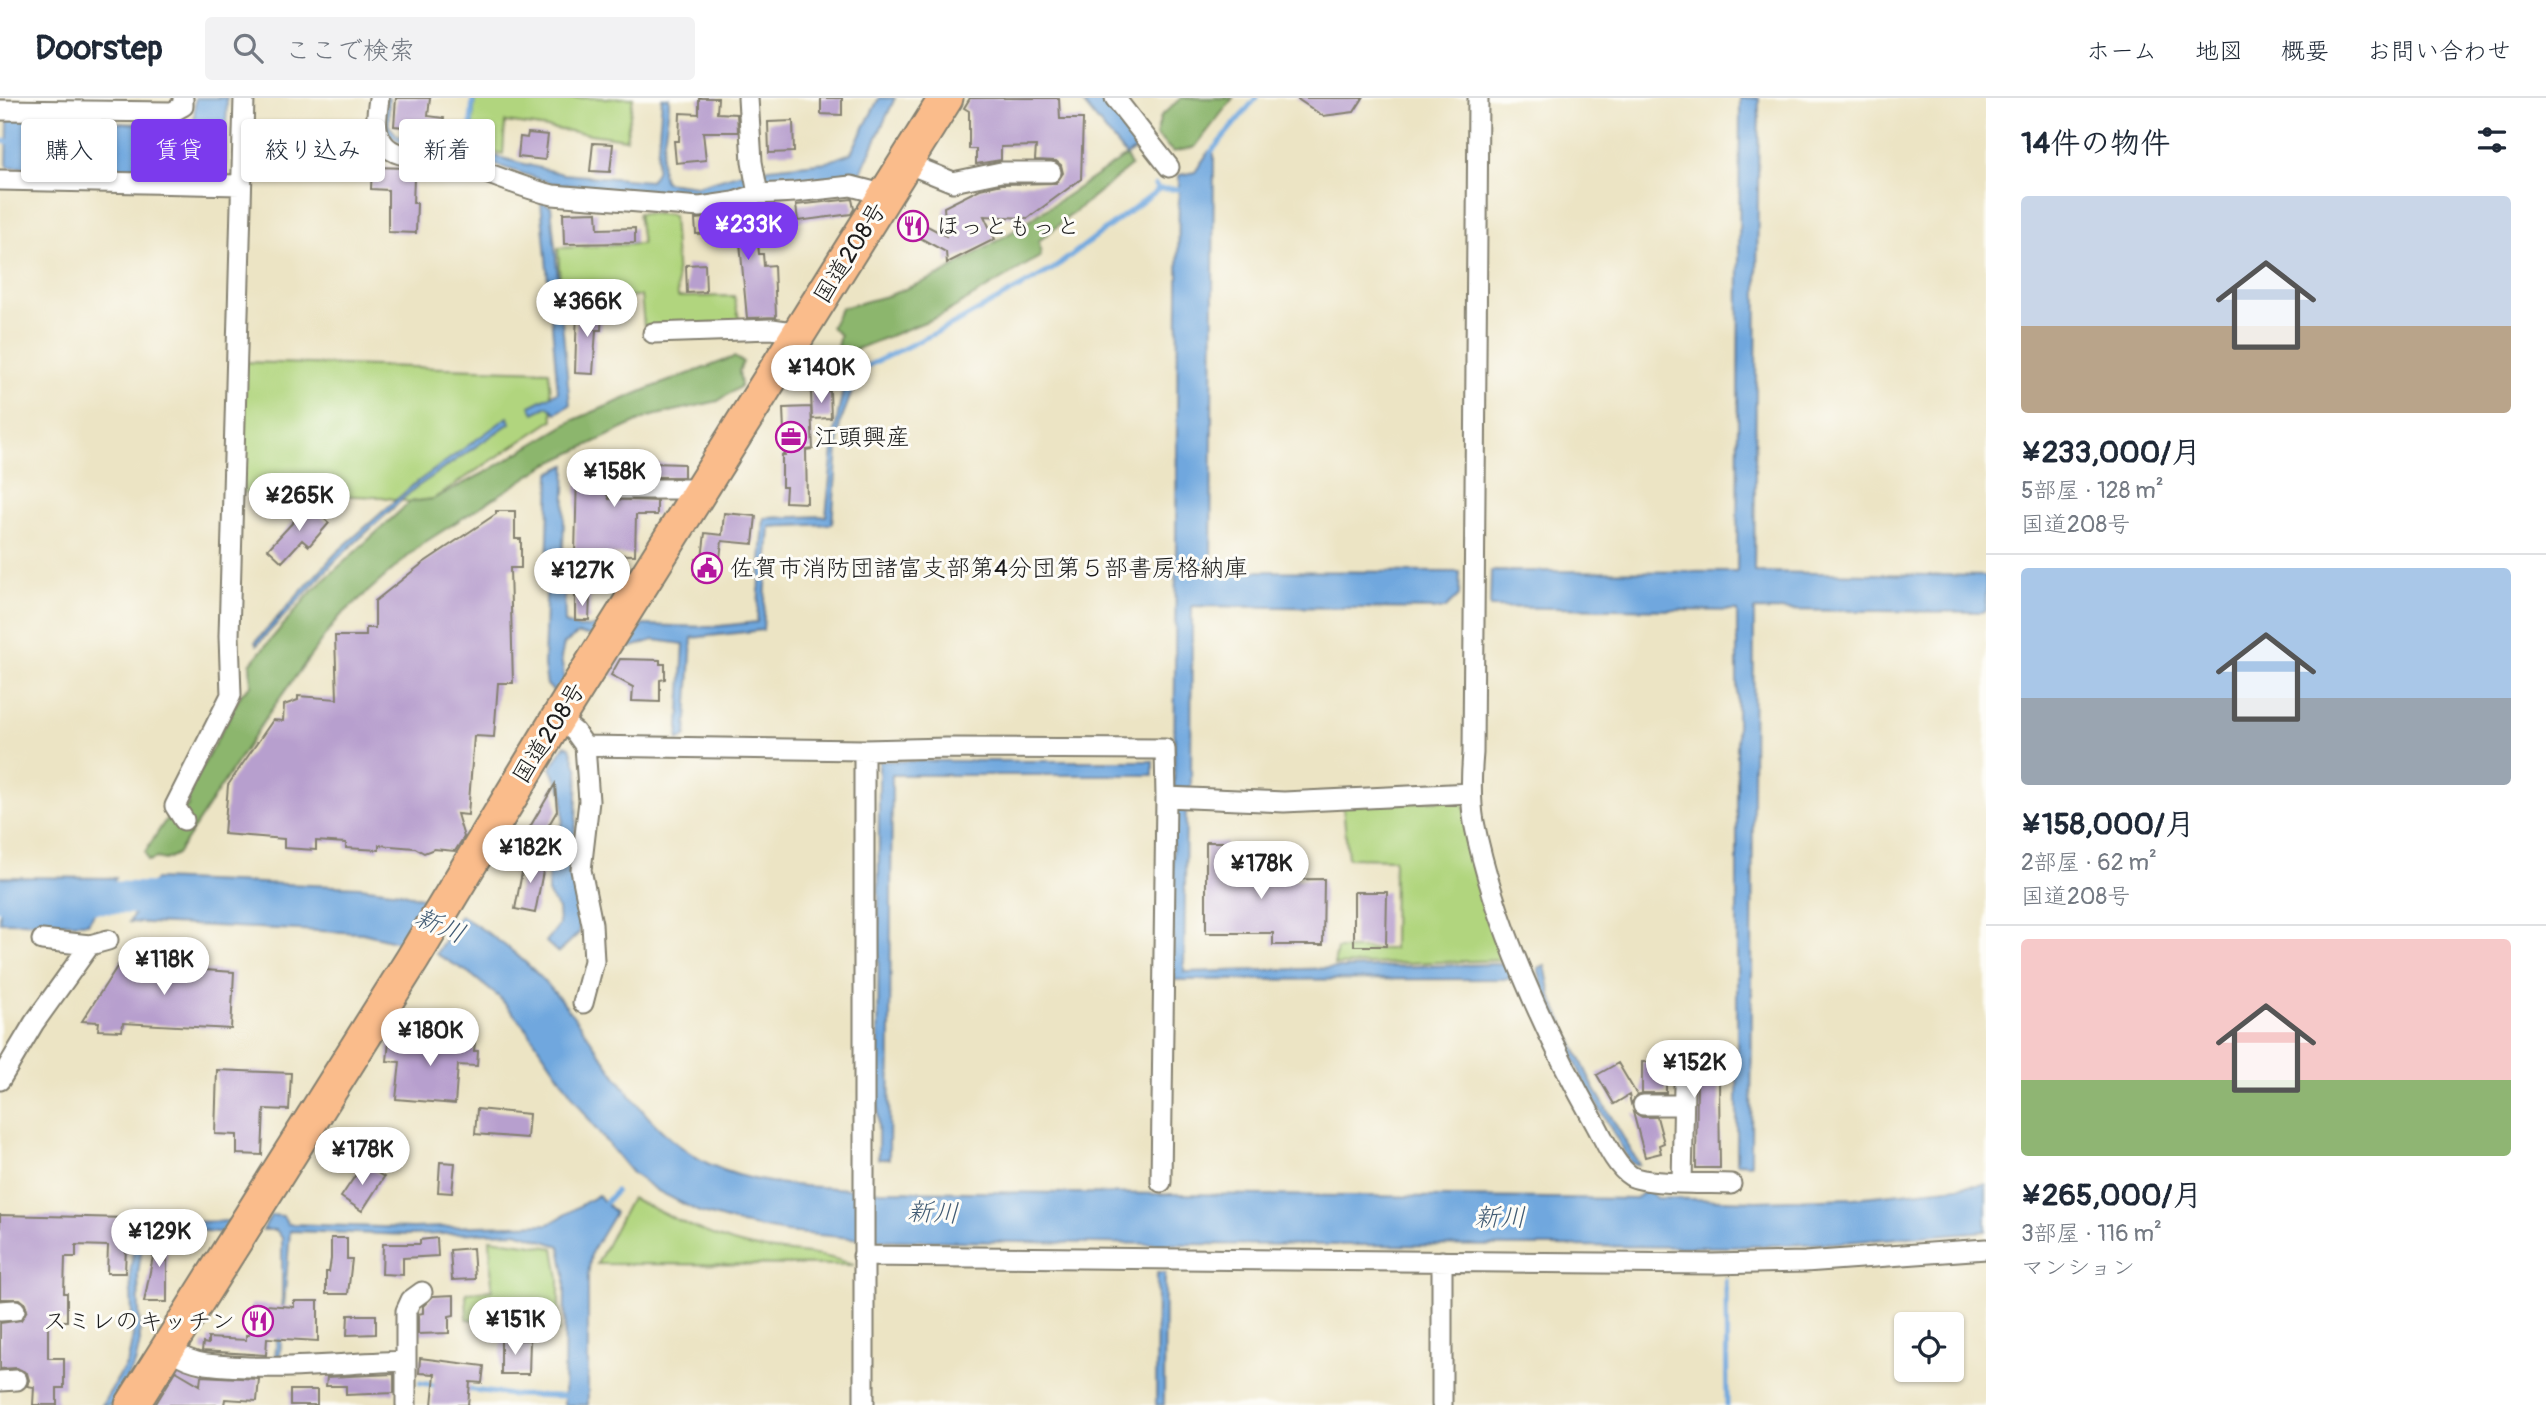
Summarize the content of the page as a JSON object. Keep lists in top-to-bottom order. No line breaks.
{"streets":{"highway":["国道208号"]},"water":["新川"],"places":{"restaurant":["ほっともっと","スミレのキッチン"],"office":["江頭興産"],"public building":["佐賀市消防団諸富支部第4分団第５部書房格納庫"]},"page":{"header":"Doorstep","search":"ここで検索","nav":["ホーム","地図","概要","お問い合わせ"],"heading":"14件の物件","chip":["購入","賃貸","絞り込み","新着"],"list":[{"name":"¥233,000/月","note":"5部屋 · 128 m² · 国道208号"},{"name":"¥158,000/月","note":"2部屋 · 62 m² · 国道208号"},{"name":"¥265,000/月","note":"3部屋 · 116 m² · マンション"}],"price":["¥233K","¥366K","¥140K","¥158K","¥265K","¥127K","¥182K","¥178K","¥118K","¥180K","¥152K","¥178K","¥129K","¥151K"]}}
